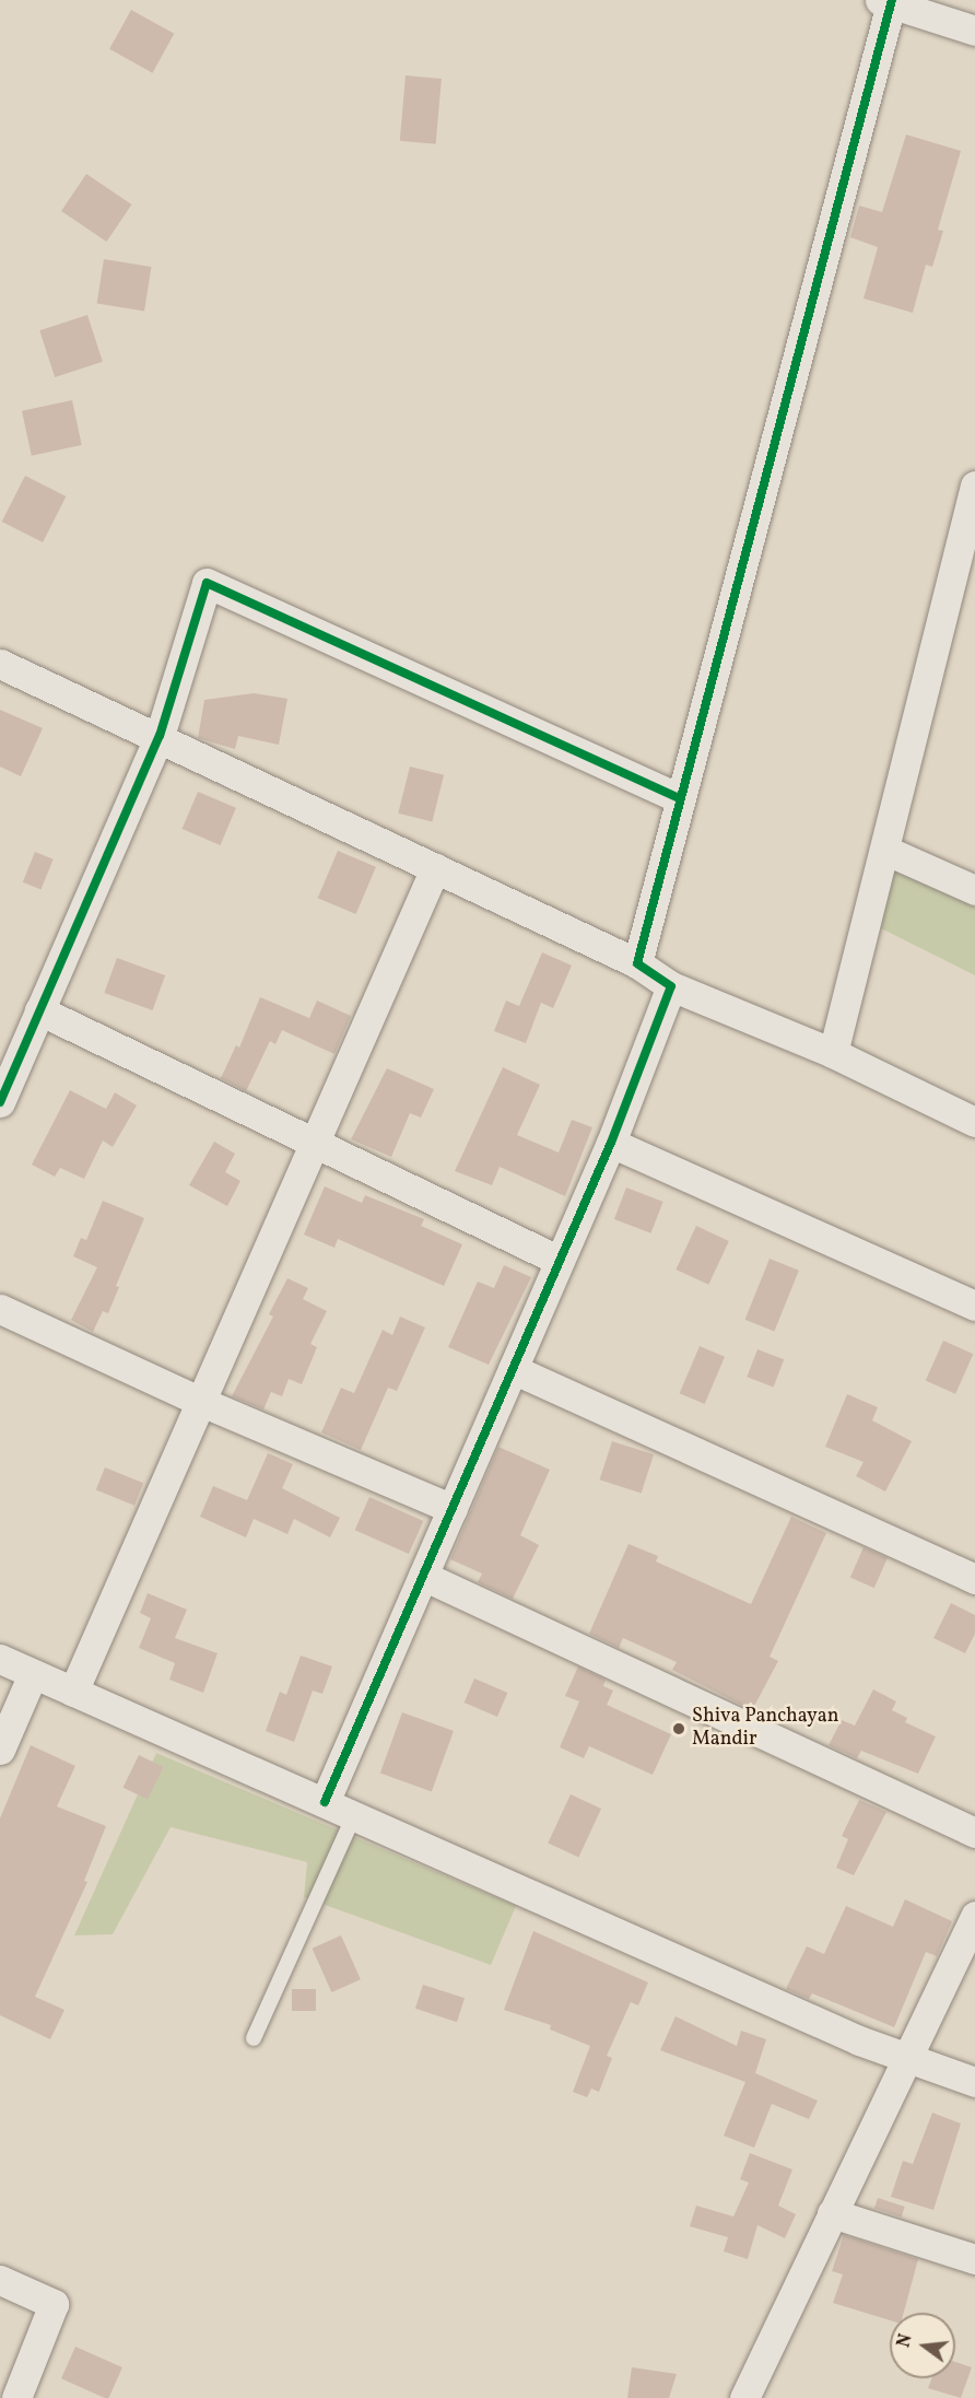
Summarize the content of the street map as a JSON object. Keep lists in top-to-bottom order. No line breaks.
{"places":["Shiva Panchayan Mandir"],"north":"left"}
